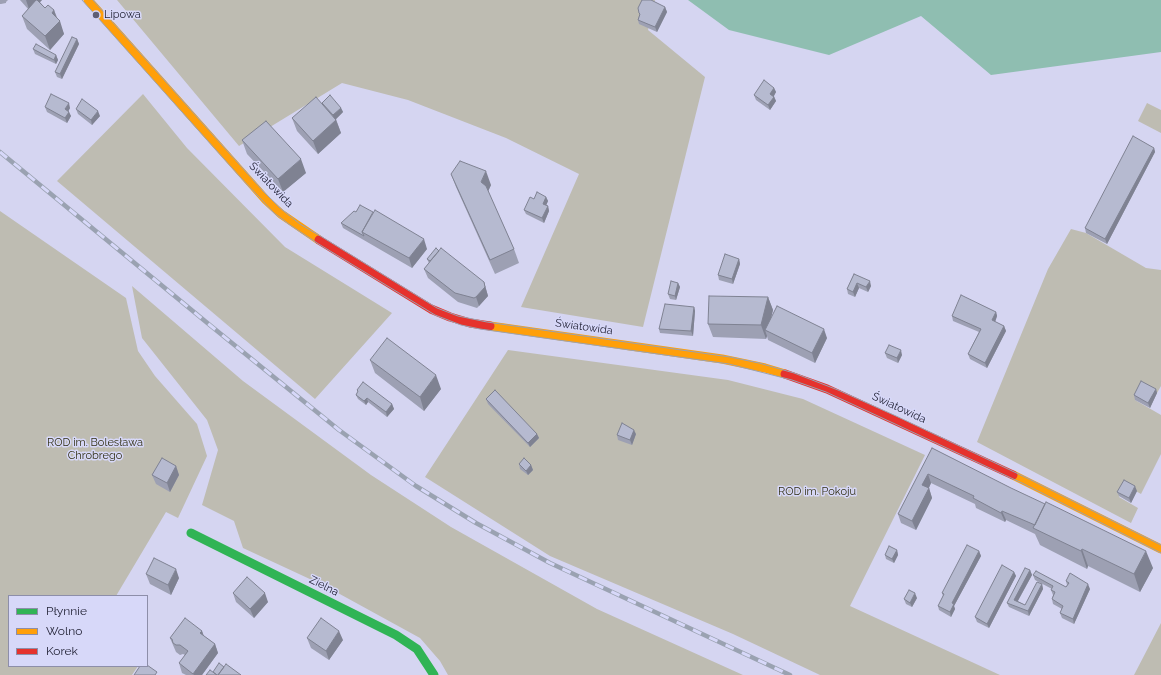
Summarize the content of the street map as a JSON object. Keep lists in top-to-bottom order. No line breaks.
{"streets":{"street":["Światowida","Zielna"]},"parks":["ROD im. Bolesława Chrobrego","ROD im. Pokoju"],"places":["Lipowa"],"legend":["Płynnie","Wolno","Korek"]}
